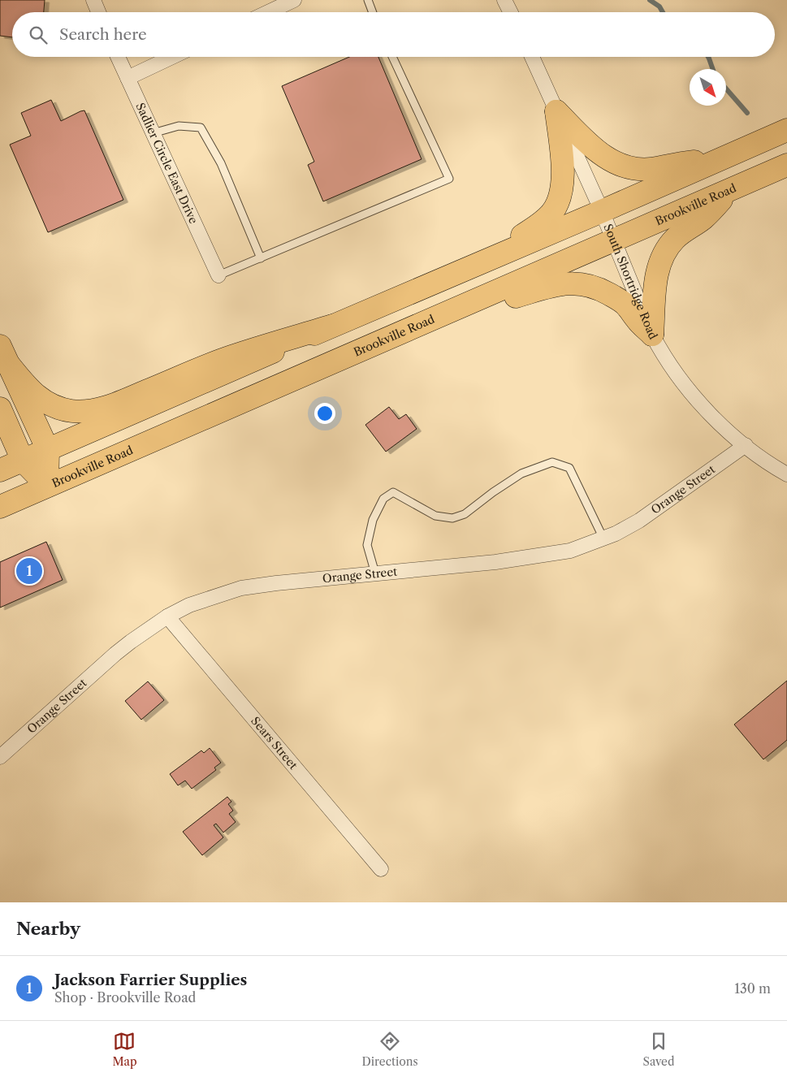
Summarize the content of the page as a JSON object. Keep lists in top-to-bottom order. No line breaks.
{"streets":{"main road":["Brookville Road"],"street":["Sadlier Circle East Drive","South Shortridge Road","Orange Street","Sears Street"]},"crossings":[["Brookville Road","South Shortridge Road"],["South Shortridge Road","Orange Street"],["Orange Street","Sears Street"]],"north":"bottom right","page":{"search":"Search here","pins":"1","heading":"Nearby","list":[{"mark":"1","name":"Jackson Farrier Supplies","note":"Shop · Brookville Road","value":"130 m"}],"nav":["Map","Directions","Saved"]}}
